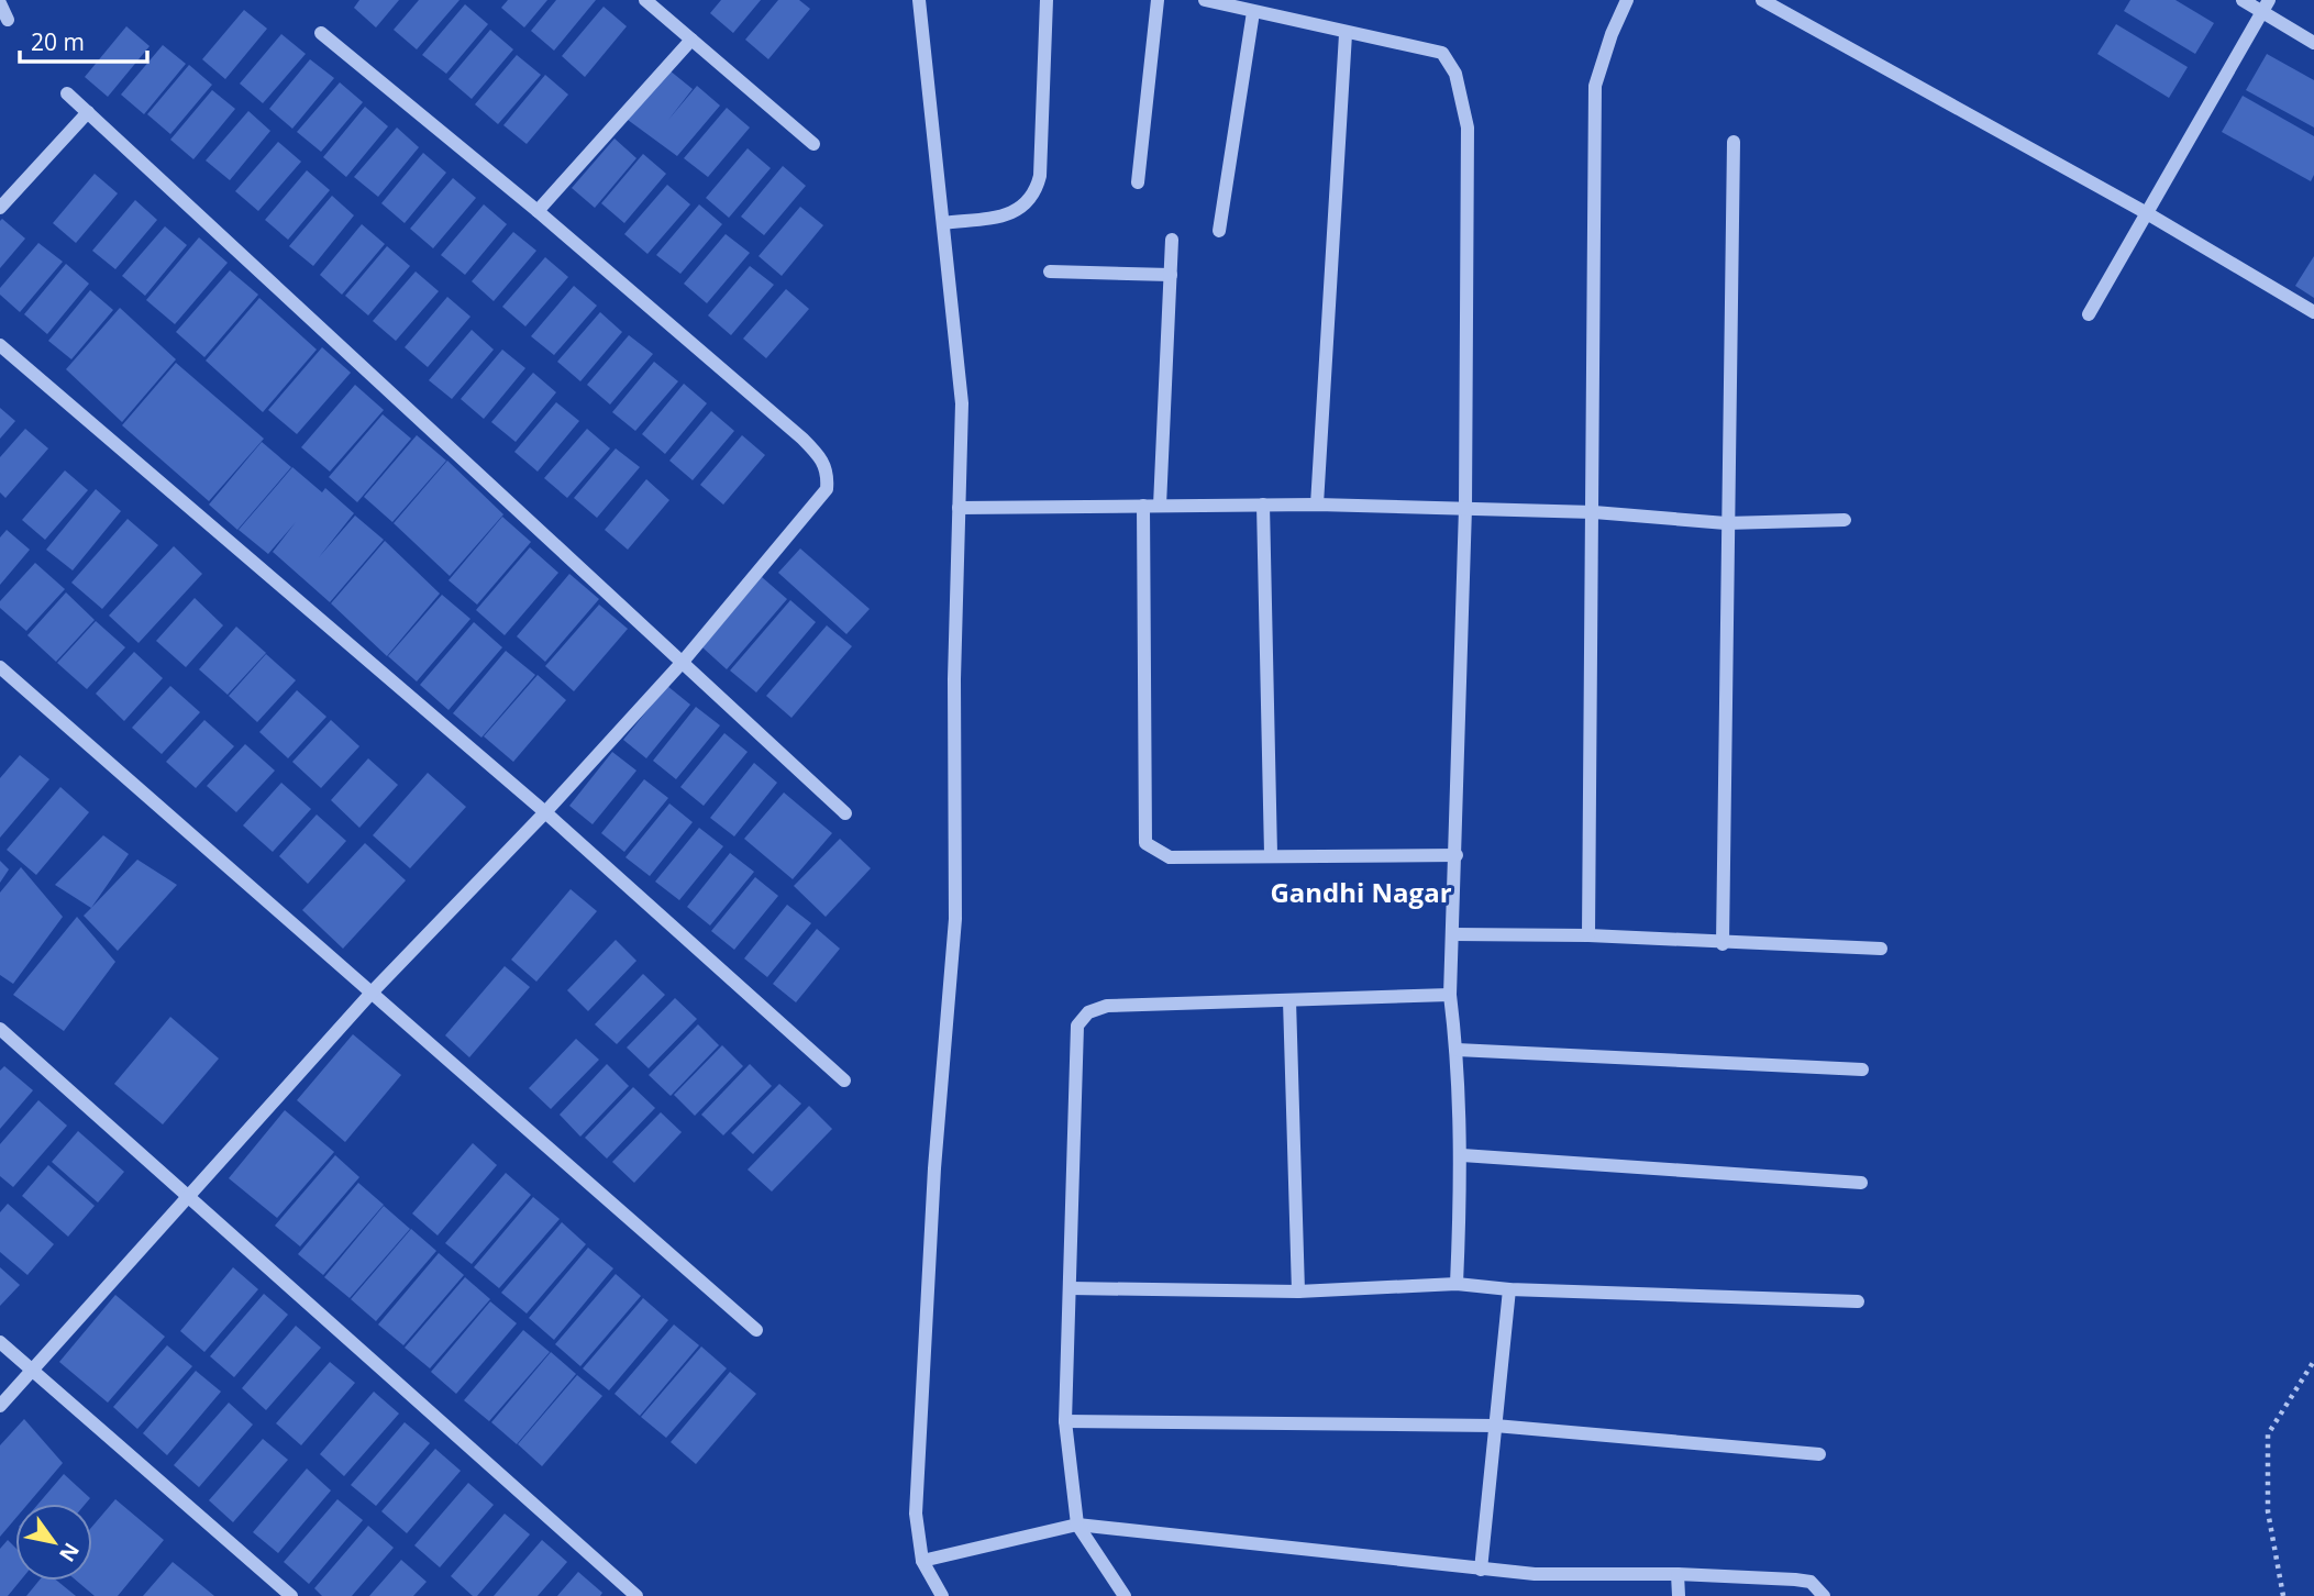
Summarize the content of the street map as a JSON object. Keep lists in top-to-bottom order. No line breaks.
{"districts":["Gandhi Nagar"],"scale_bar":"20 m","north":"bottom right"}
